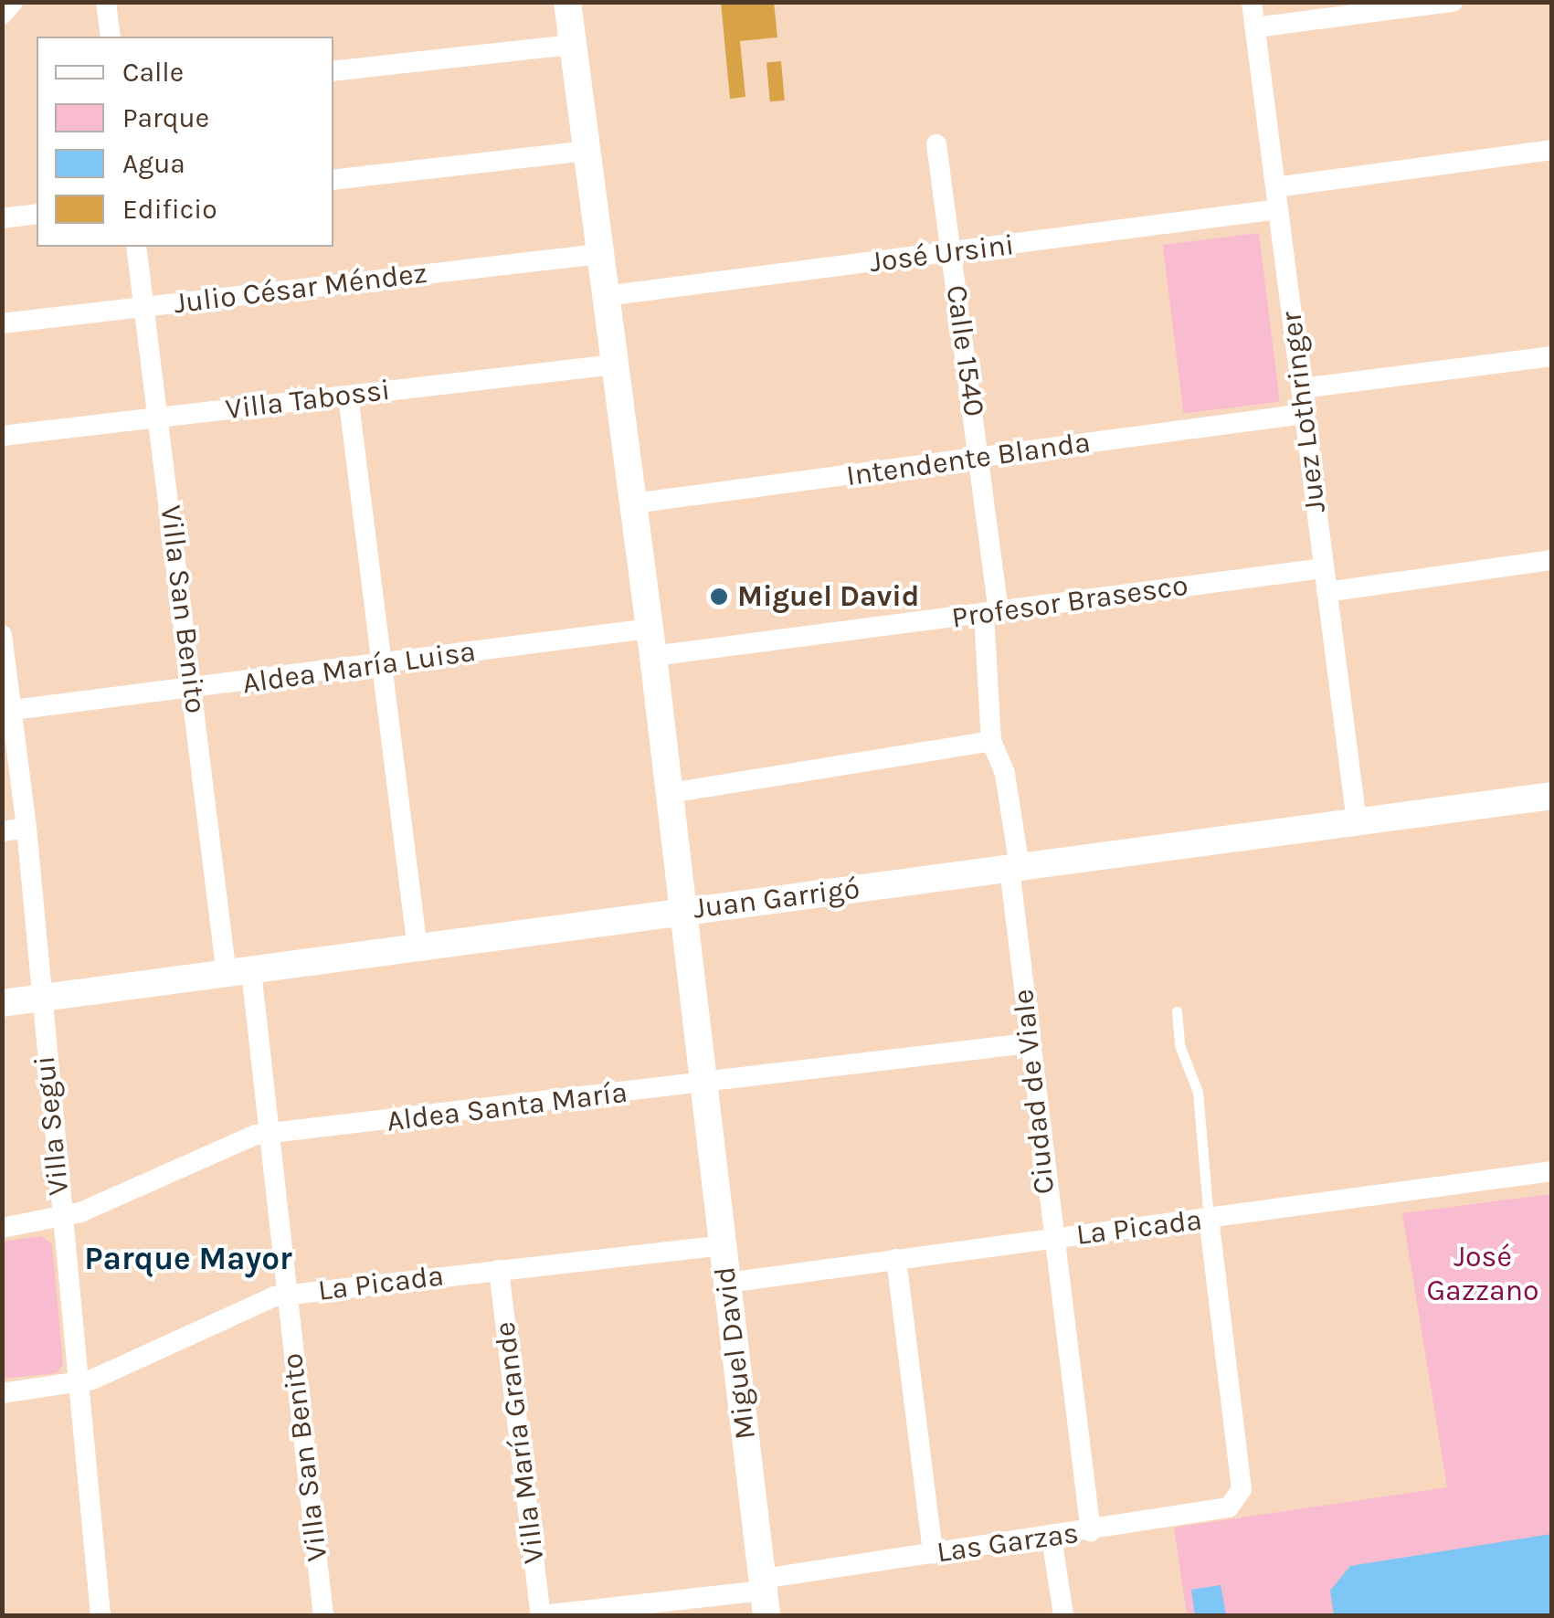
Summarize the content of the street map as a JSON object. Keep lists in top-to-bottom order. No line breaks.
{"streets":{"street":["José Ursini","Julio César Méndez","Calle 1540","Villa Tabossi","Juez Lothringer","Intendente Blanda","Profesor Brasesco","Villa San Benito","Aldea María Luisa","Juan Garrigó","Ciudad de Viale","Aldea Santa María","Villa Segui","La Picada","Miguel David","Villa María Grande","Las Garzas"]},"crossings":[["José Ursini","Calle 1540"],["José Ursini","Juez Lothringer"],["José Ursini","Miguel David"],["Julio César Méndez","Villa San Benito"],["Julio César Méndez","Miguel David"],["Calle 1540","Intendente Blanda"],["Calle 1540","Profesor Brasesco"],["Calle 1540","Ciudad de Viale"],["Villa Tabossi","Villa San Benito"],["Villa Tabossi","Miguel David"],["Juez Lothringer","Intendente Blanda"],["Juez Lothringer","Profesor Brasesco"],["Juez Lothringer","Juan Garrigó"],["Intendente Blanda","Miguel David"],["Profesor Brasesco","Aldea María Luisa"],["Profesor Brasesco","Miguel David"],["Villa San Benito","Aldea María Luisa"],["Villa San Benito","Juan Garrigó"],["Villa San Benito","Aldea Santa María"],["Villa San Benito","La Picada"],["Aldea María Luisa","Villa Segui"],["Aldea María Luisa","Miguel David"],["Juan Garrigó","Ciudad de Viale"],["Juan Garrigó","Villa Segui"],["Juan Garrigó","Miguel David"],["Ciudad de Viale","Aldea Santa María"],["Ciudad de Viale","La Picada"],["Ciudad de Viale","Las Garzas"],["Aldea Santa María","Villa Segui"],["Aldea Santa María","Miguel David"],["Villa Segui","La Picada"],["La Picada","Miguel David"],["La Picada","Villa María Grande"],["La Picada","Las Garzas"],["Miguel David","Las Garzas"],["Villa María Grande","Las Garzas"]],"districts":["Parque Mayor"],"parks":["José Gazzano"],"places":["Miguel David"],"legend":["Calle","Parque","Agua","Edificio"]}
